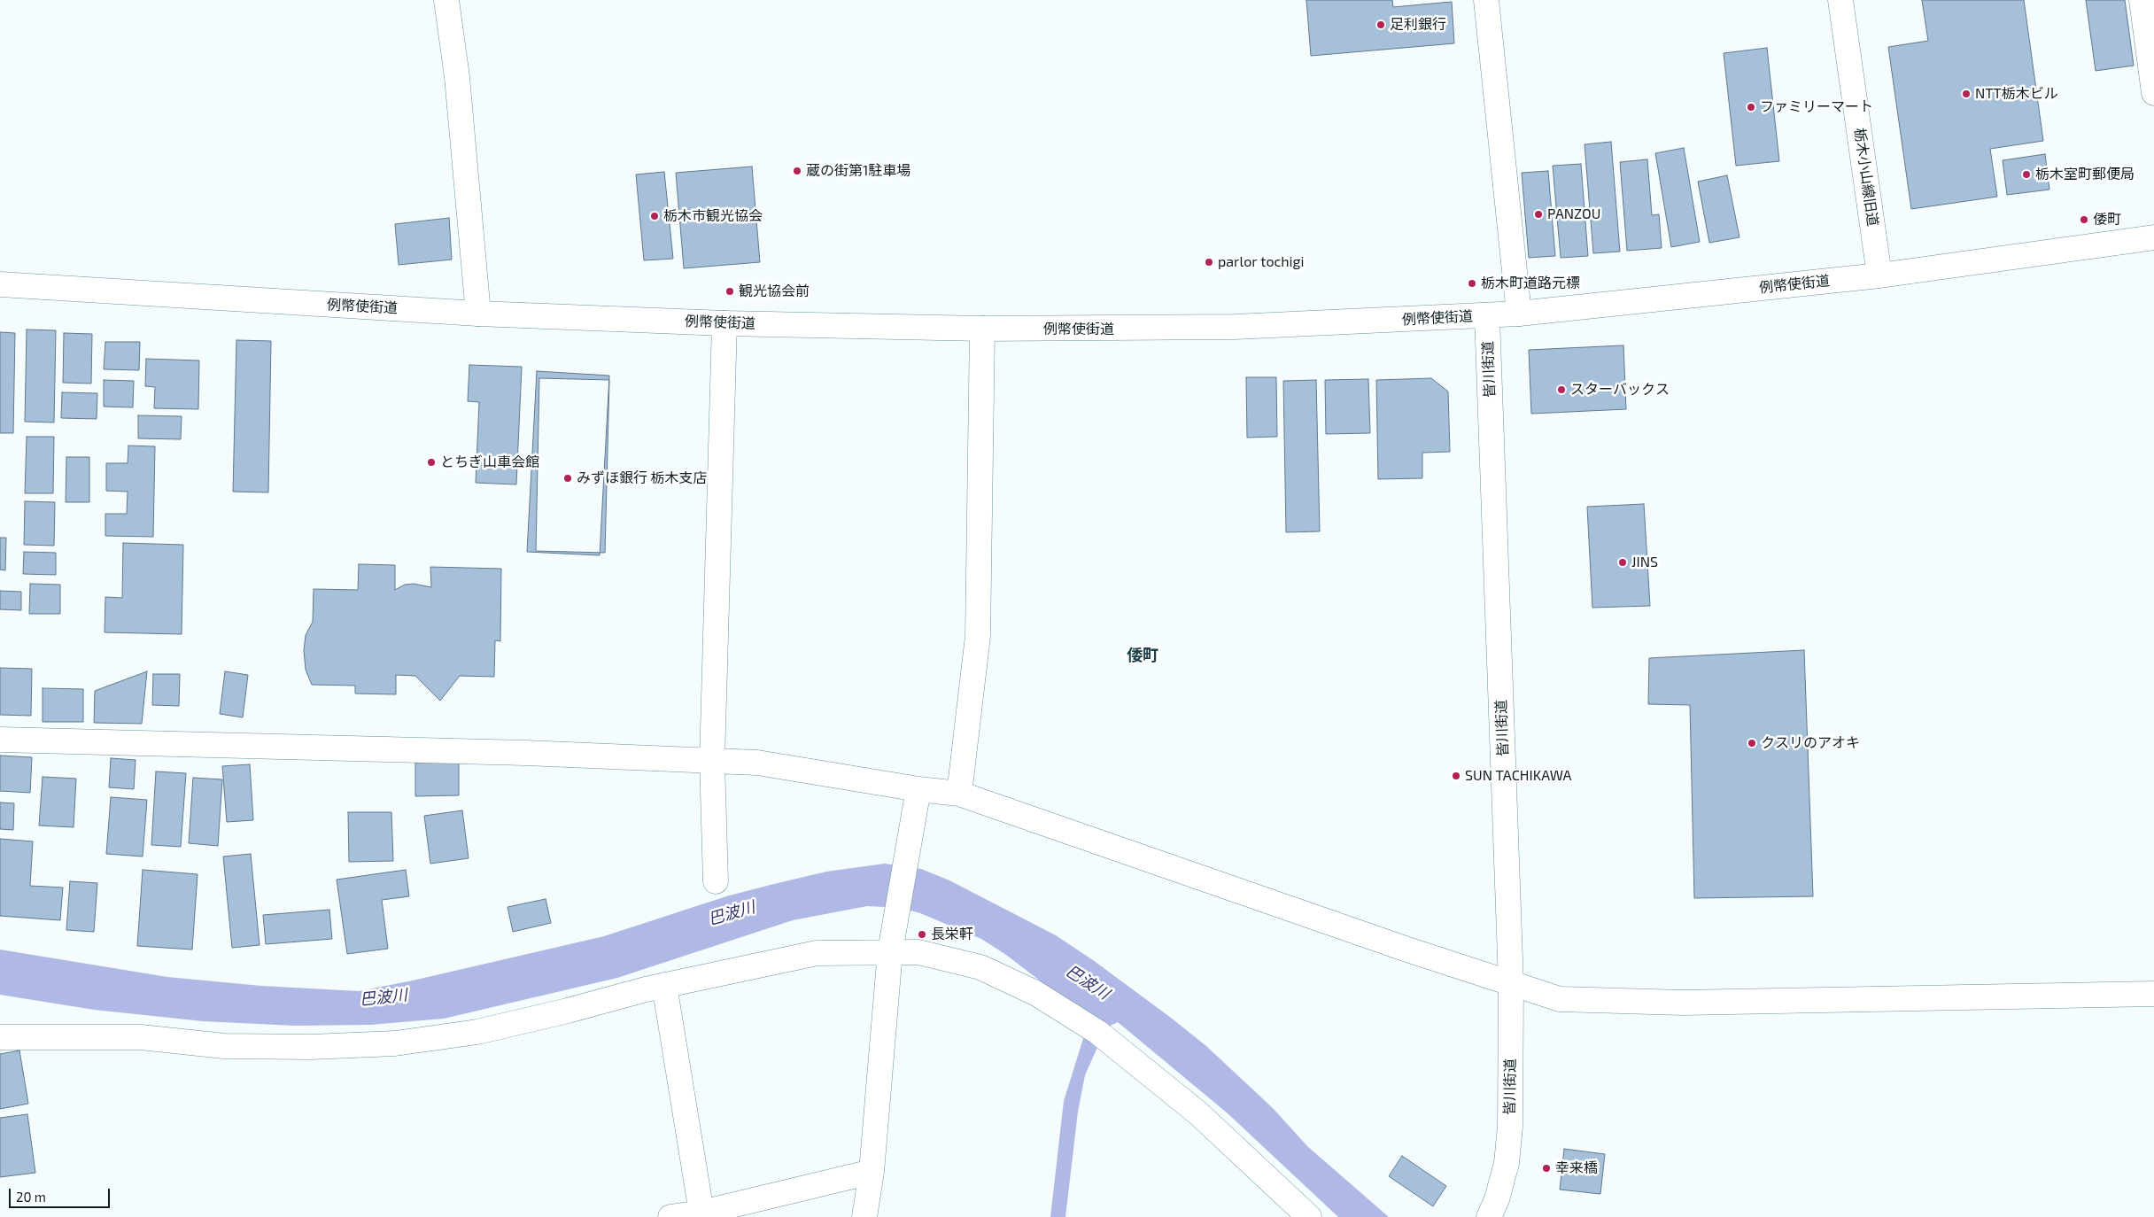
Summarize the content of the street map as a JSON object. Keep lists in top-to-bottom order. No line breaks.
{"streets":{"street":["栃木小山線旧道","例幣使街道","皆川街道"]},"crossings":[["栃木小山線旧道","例幣使街道"],["例幣使街道","皆川街道"]],"districts":["倭町"],"water":["巴波川"],"places":["足利銀行","NTT栃木ビル","ファミリーマート","蔵の街第1駐車場","栃木室町郵便局","PANZOU","栃木市観光協会","倭町","parlor tochigi","栃木町道路元標","観光協会前","スターバックス","とちぎ山車会館","みずほ銀行 栃木支店","JINS","クスリのアオキ","SUN TACHIKAWA","長栄軒","幸来橋"],"scale_bar":"20 m"}
